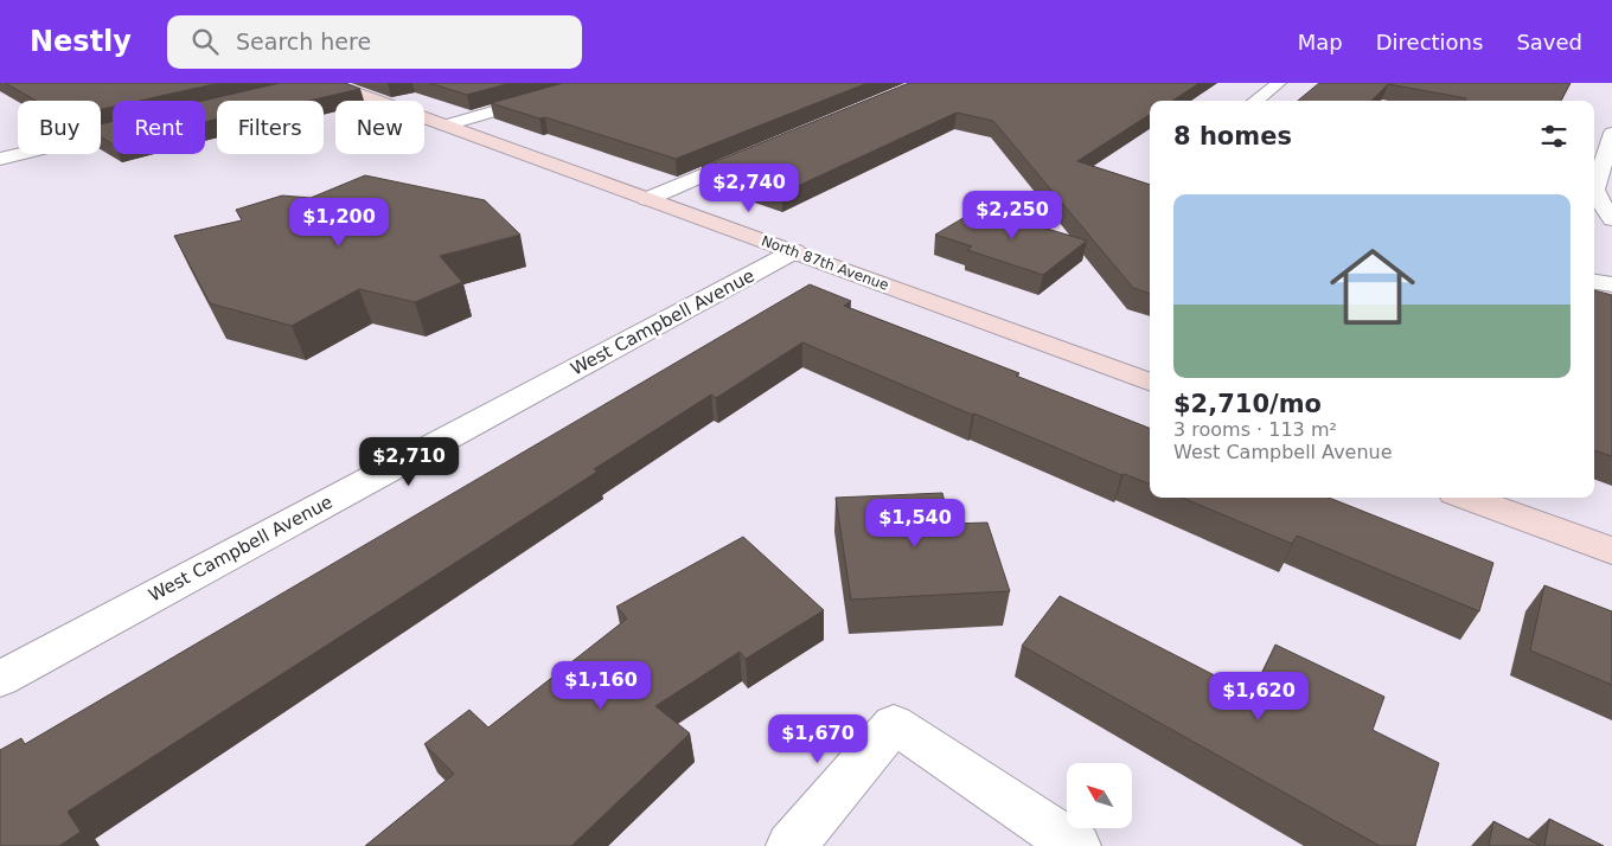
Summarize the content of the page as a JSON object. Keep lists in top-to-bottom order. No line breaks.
{"streets":{"street":["North 87th Avenue","West Campbell Avenue"]},"crossings":[["North 87th Avenue","West Campbell Avenue"]],"north":"top left","page":{"header":"Nestly","search":"Search here","nav":["Map","Directions","Saved"],"chip":["Buy","Rent","Filters","New"],"heading":"8 homes","price":["$2,740","$2,250","$1,200","$2,710","$1,540","$1,160","$1,620","$1,670"],"list":[{"name":"$2,710/mo","note":"3 rooms · 113 m² · West Campbell Avenue"}]}}
